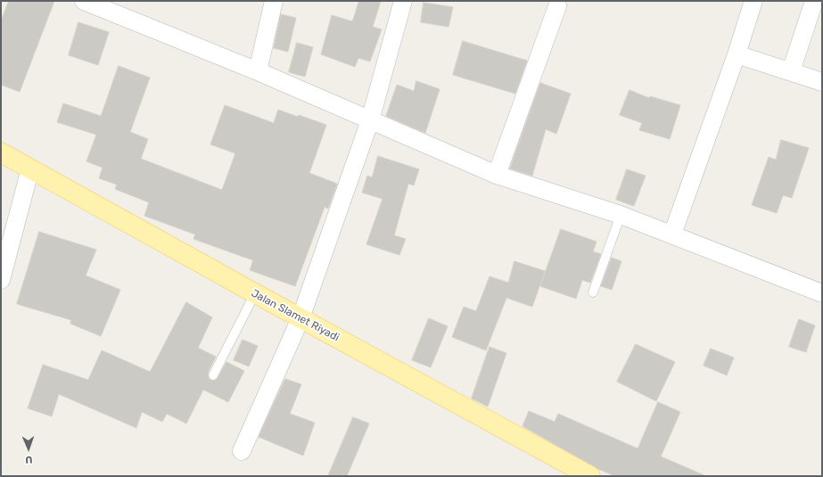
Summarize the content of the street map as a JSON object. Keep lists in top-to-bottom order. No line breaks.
{"streets":{"main road":["Jalan Slamet Riyadi"]},"north":"bottom"}
